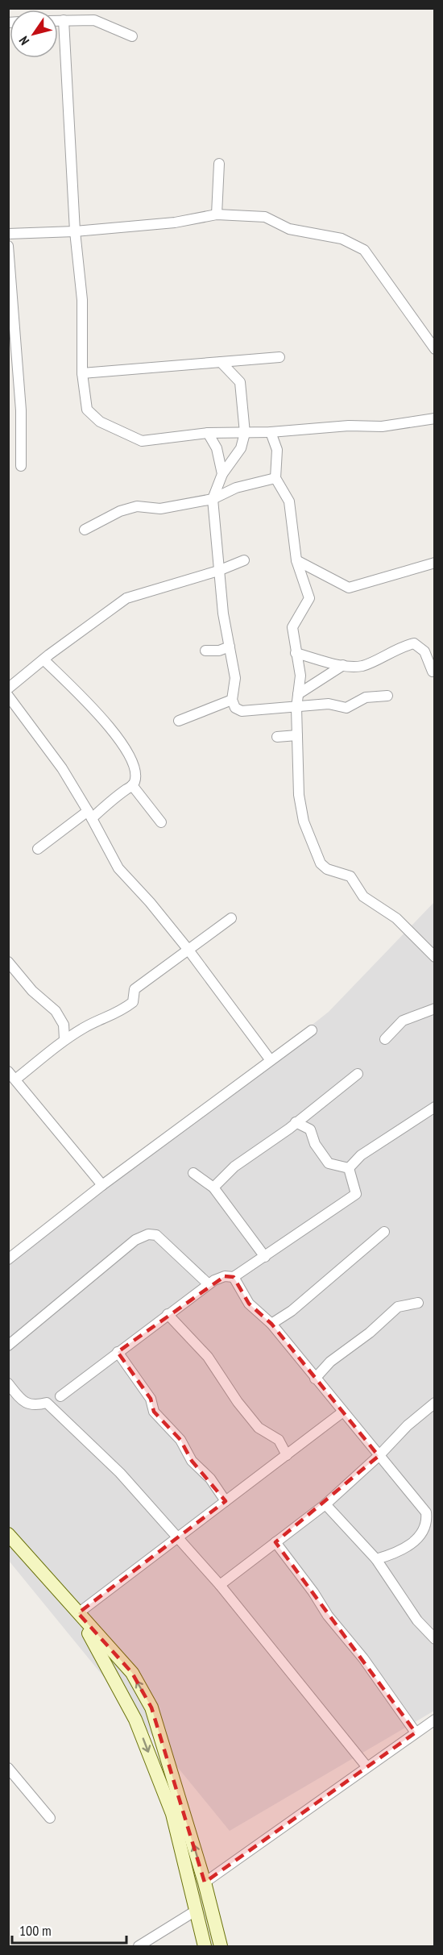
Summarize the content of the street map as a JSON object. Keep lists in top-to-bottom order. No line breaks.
{"scale_bar":"100 m","north":"bottom left"}
